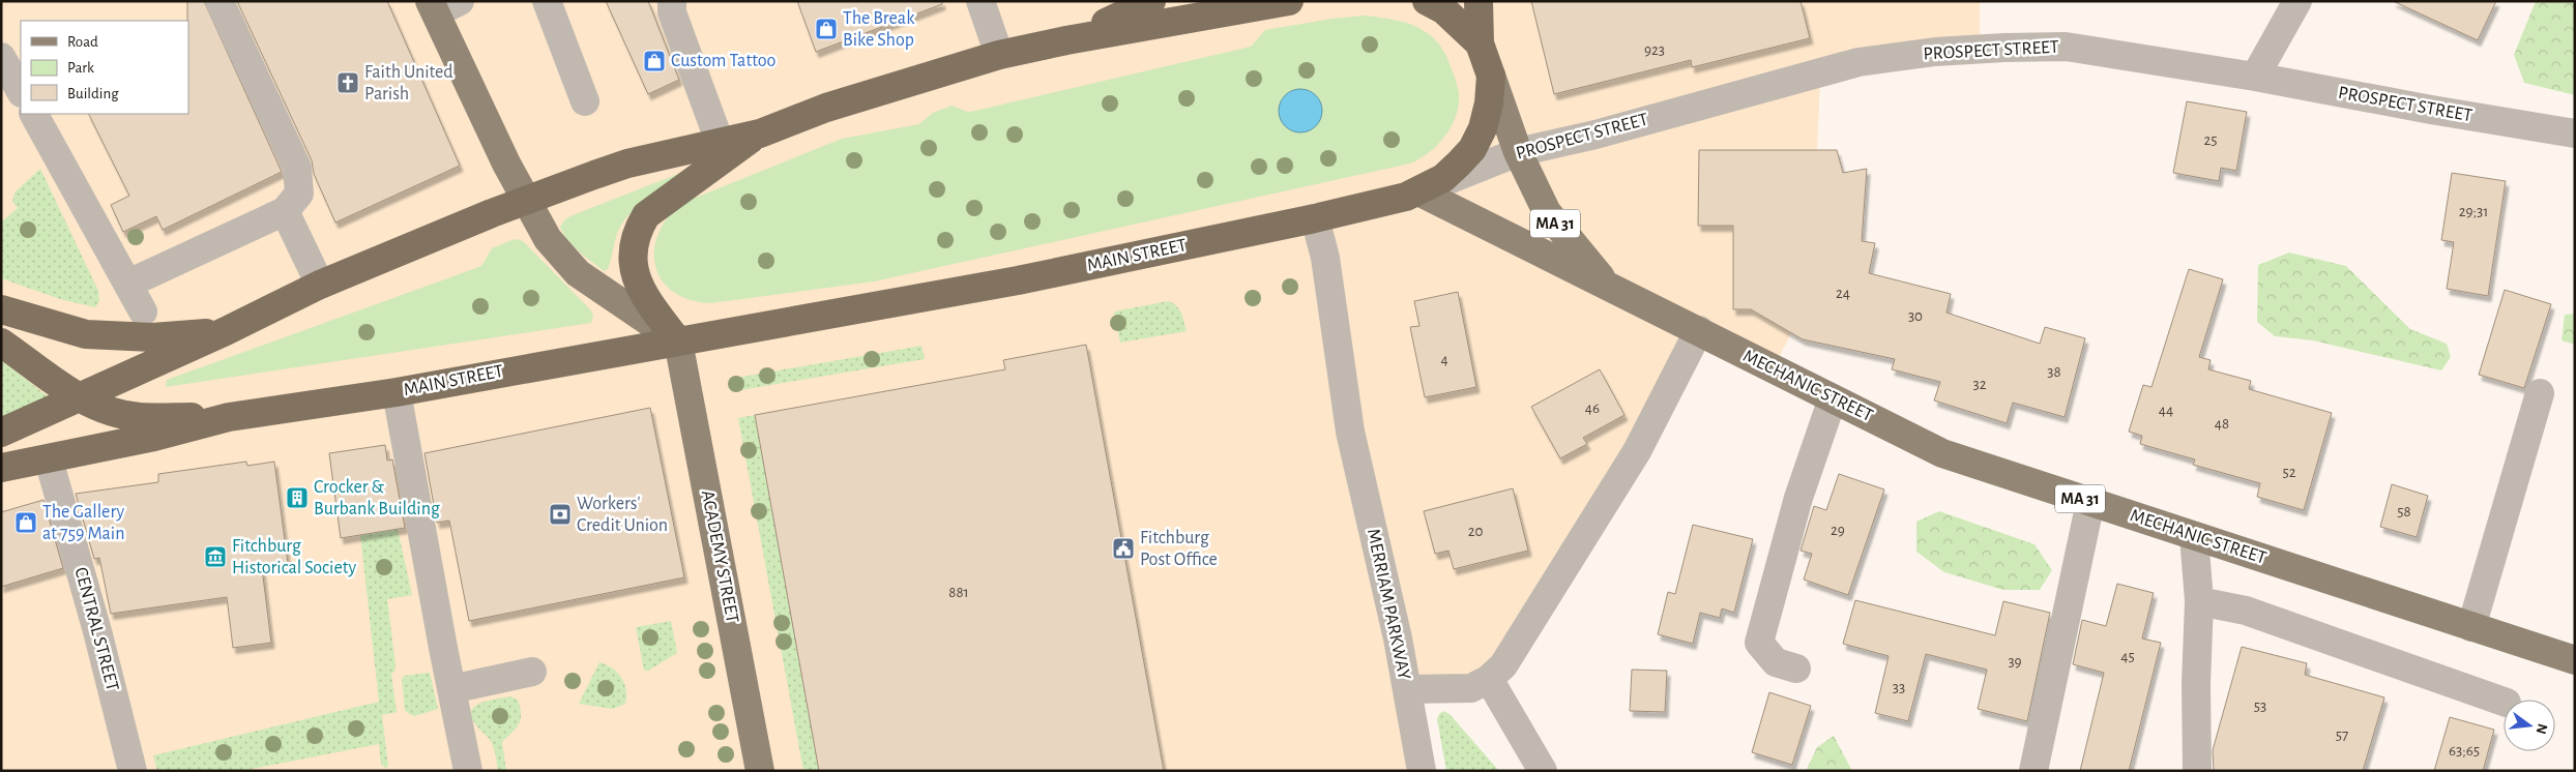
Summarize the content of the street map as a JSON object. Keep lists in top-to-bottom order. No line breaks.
{"streets":{"highway":["MAIN STREET"],"main road":["MA 31","MECHANIC STREET","ACADEMY STREET"],"street":["PROSPECT STREET","MERRIAM PARKWAY","CENTRAL STREET"]},"crossings":[["PROSPECT STREET","MAIN STREET"],["PROSPECT STREET","MECHANIC STREET"],["MAIN STREET","MECHANIC STREET"],["MAIN STREET","ACADEMY STREET"],["MAIN STREET","MERRIAM PARKWAY"],["MAIN STREET","CENTRAL STREET"],["MECHANIC STREET","MERRIAM PARKWAY"]],"places":{"shop":["The Break Bike Shop","Custom Tattoo","The Gallery at 759 Main"],"church":["Faith United Parish"],"building":["Crocker & Burbank Building"],"bank":["Workers' Credit Union"],"public building":["Fitchburg Post Office"],"museum":["Fitchburg Historical Society"]},"house_numbers":["923","25","29;31","24","30","4","38","32","46","44","48","52","58","29","20","881","45","39","33","53","57","63;65"],"legend":["Road","Park","Building"],"north":"right"}
